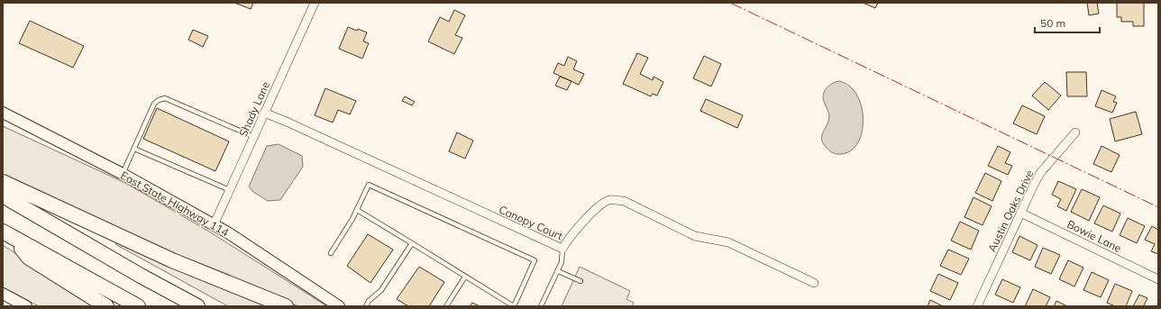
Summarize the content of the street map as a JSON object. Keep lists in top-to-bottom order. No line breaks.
{"streets":{"main road":["East State Highway 114"],"street":["Shady Lane","Austin Oaks Drive","Canopy Court","Bowie Lane"]},"crossings":[["Shady Lane","East State Highway 114"],["Shady Lane","Canopy Court"],["Austin Oaks Drive","Bowie Lane"]],"scale_bar":"50 m"}
